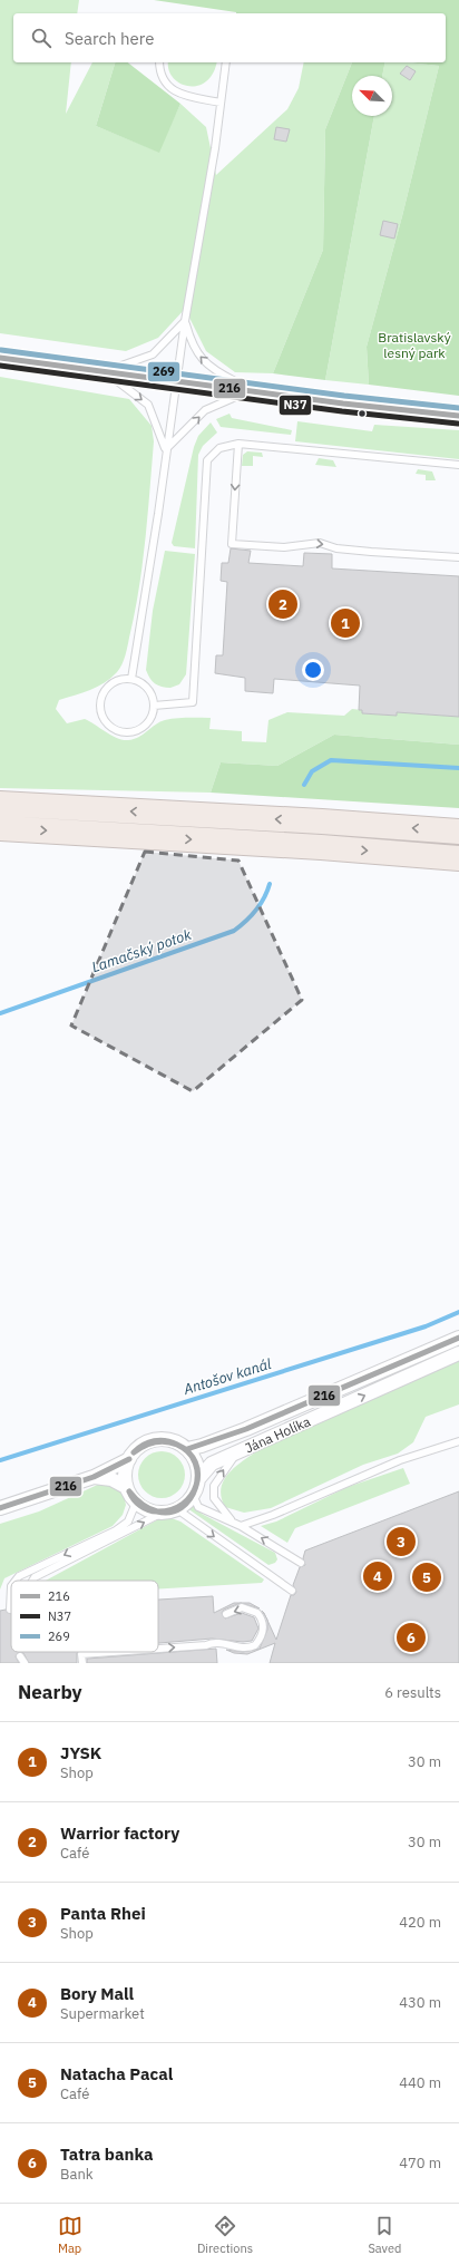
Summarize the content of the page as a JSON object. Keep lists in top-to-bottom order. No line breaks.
{"streets":{"street":["Jána Holíka"]},"water":["Lamačský potok","Antošov kanál"],"parks":["Bratislavský lesný park"],"lines":["transit line 269","transit line 216","transit line N37"],"legend":["216","N37","269"],"north":"top left","page":{"search":"Search here","pins":["2","1","3","4","5","6"],"heading":["Nearby","6 results"],"list":[{"mark":"1","name":"JYSK","note":"Shop","value":"30 m"},{"mark":"2","name":"Warrior factory","note":"Café","value":"30 m"},{"mark":"3","name":"Panta Rhei","note":"Shop","value":"420 m"},{"mark":"4","name":"Bory Mall","note":"Supermarket","value":"430 m"},{"mark":"5","name":"Natacha Pacal","note":"Café","value":"440 m"},{"mark":"6","name":"Tatra banka","note":"Bank","value":"470 m"}],"nav":["Map","Directions","Saved"]}}
